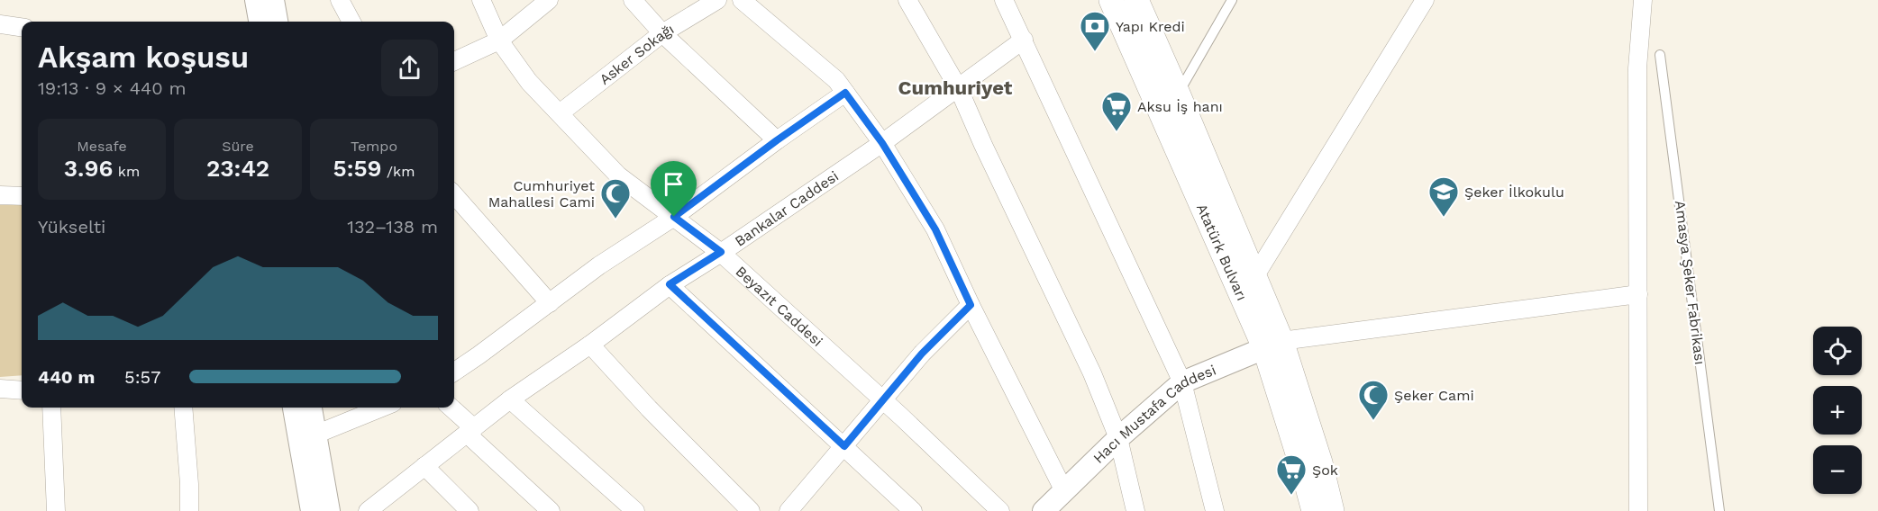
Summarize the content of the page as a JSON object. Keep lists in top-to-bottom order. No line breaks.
{"streets":{"main road":["Atatürk Bulvarı"],"street":["Asker Sokağı","Bankalar Caddesi","Beyazıt Caddesi","Hacı Mustafa Caddesi"],"lane":["Amasya Şeker Fabrikası"]},"crossings":[["Asker Sokağı","Beyazıt Caddesi"],["Bankalar Caddesi","Beyazıt Caddesi"],["Atatürk Bulvarı","Hacı Mustafa Caddesi"]],"districts":["Cumhuriyet"],"places":{"bank":["Yapı Kredi"],"supermarket":["Aksu İş hanı","Şok"],"school or university":["Şeker İlkokulu"],"mosque":["Cumhuriyet Mahallesi Cami","Şeker Cami"]},"page":{"heading":["Akşam koşusu","19:13 · 9 × 440 m"],"stats":[["Mesafe","3.96 km"],["Süre","23:42"],["Tempo","5:59 /km"]],"chart":["Yükselti","132–138 m"],"map_buttons":["+","−"],"list":[{"name":"440 m","note":"5:57"}]}}
